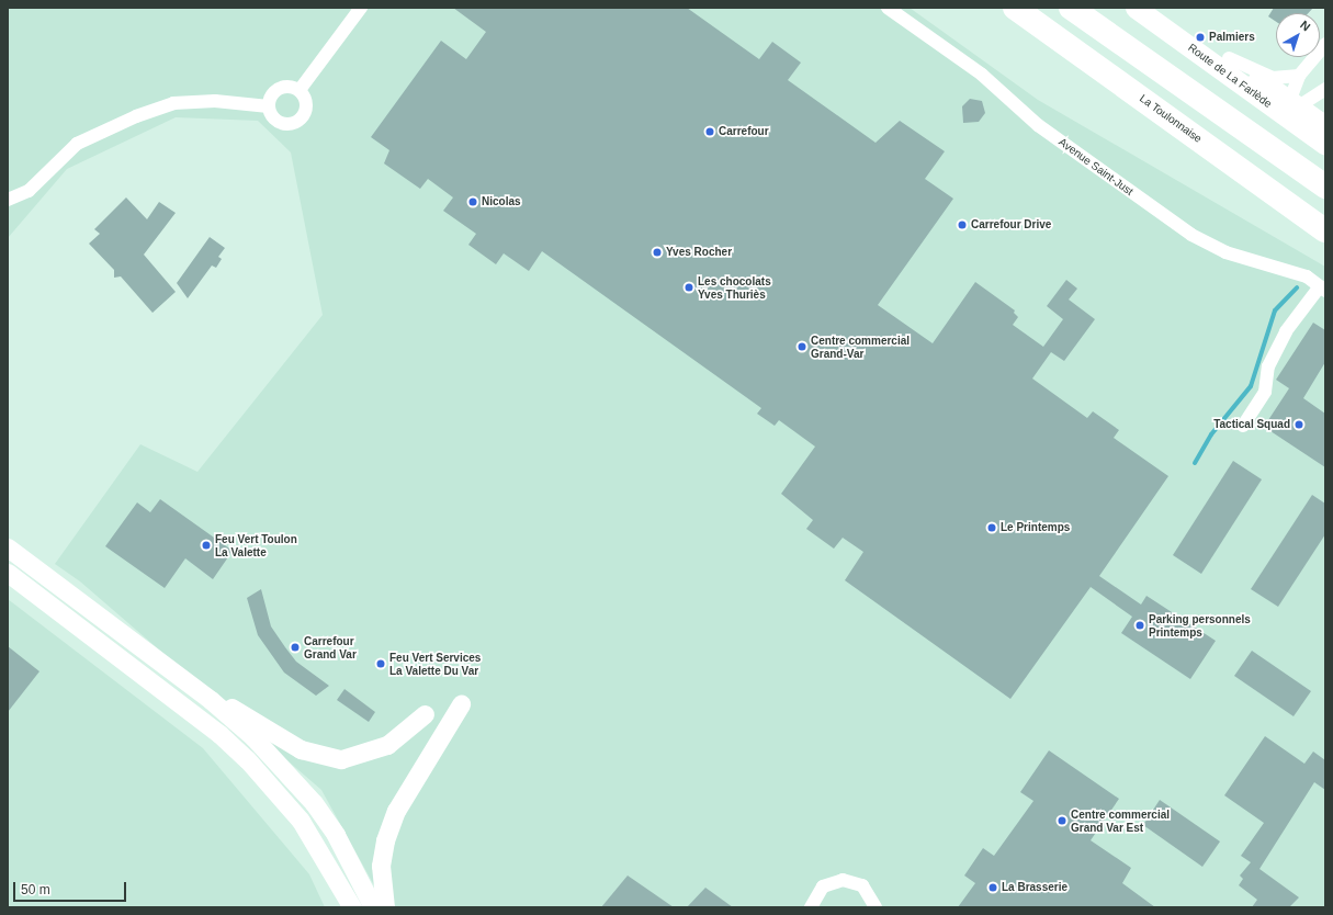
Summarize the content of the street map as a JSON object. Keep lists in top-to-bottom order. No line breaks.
{"streets":{"highway":["La Toulonnaise"],"main road":["Route de La Farlède"],"street":["Avenue Saint-Just"]},"places":["Palmiers","Carrefour","Nicolas","Carrefour Drive","Yves Rocher","Les chocolats Yves Thuriès","Centre commercial Grand-Var","Tactical Squad","Le Printemps","Feu Vert Toulon La Valette","Parking personnels Printemps","Carrefour Grand Var","Feu Vert Services La Valette Du Var","Centre commercial Grand Var Est","La Brasserie"],"scale_bar":"50 m","north":"top right"}
